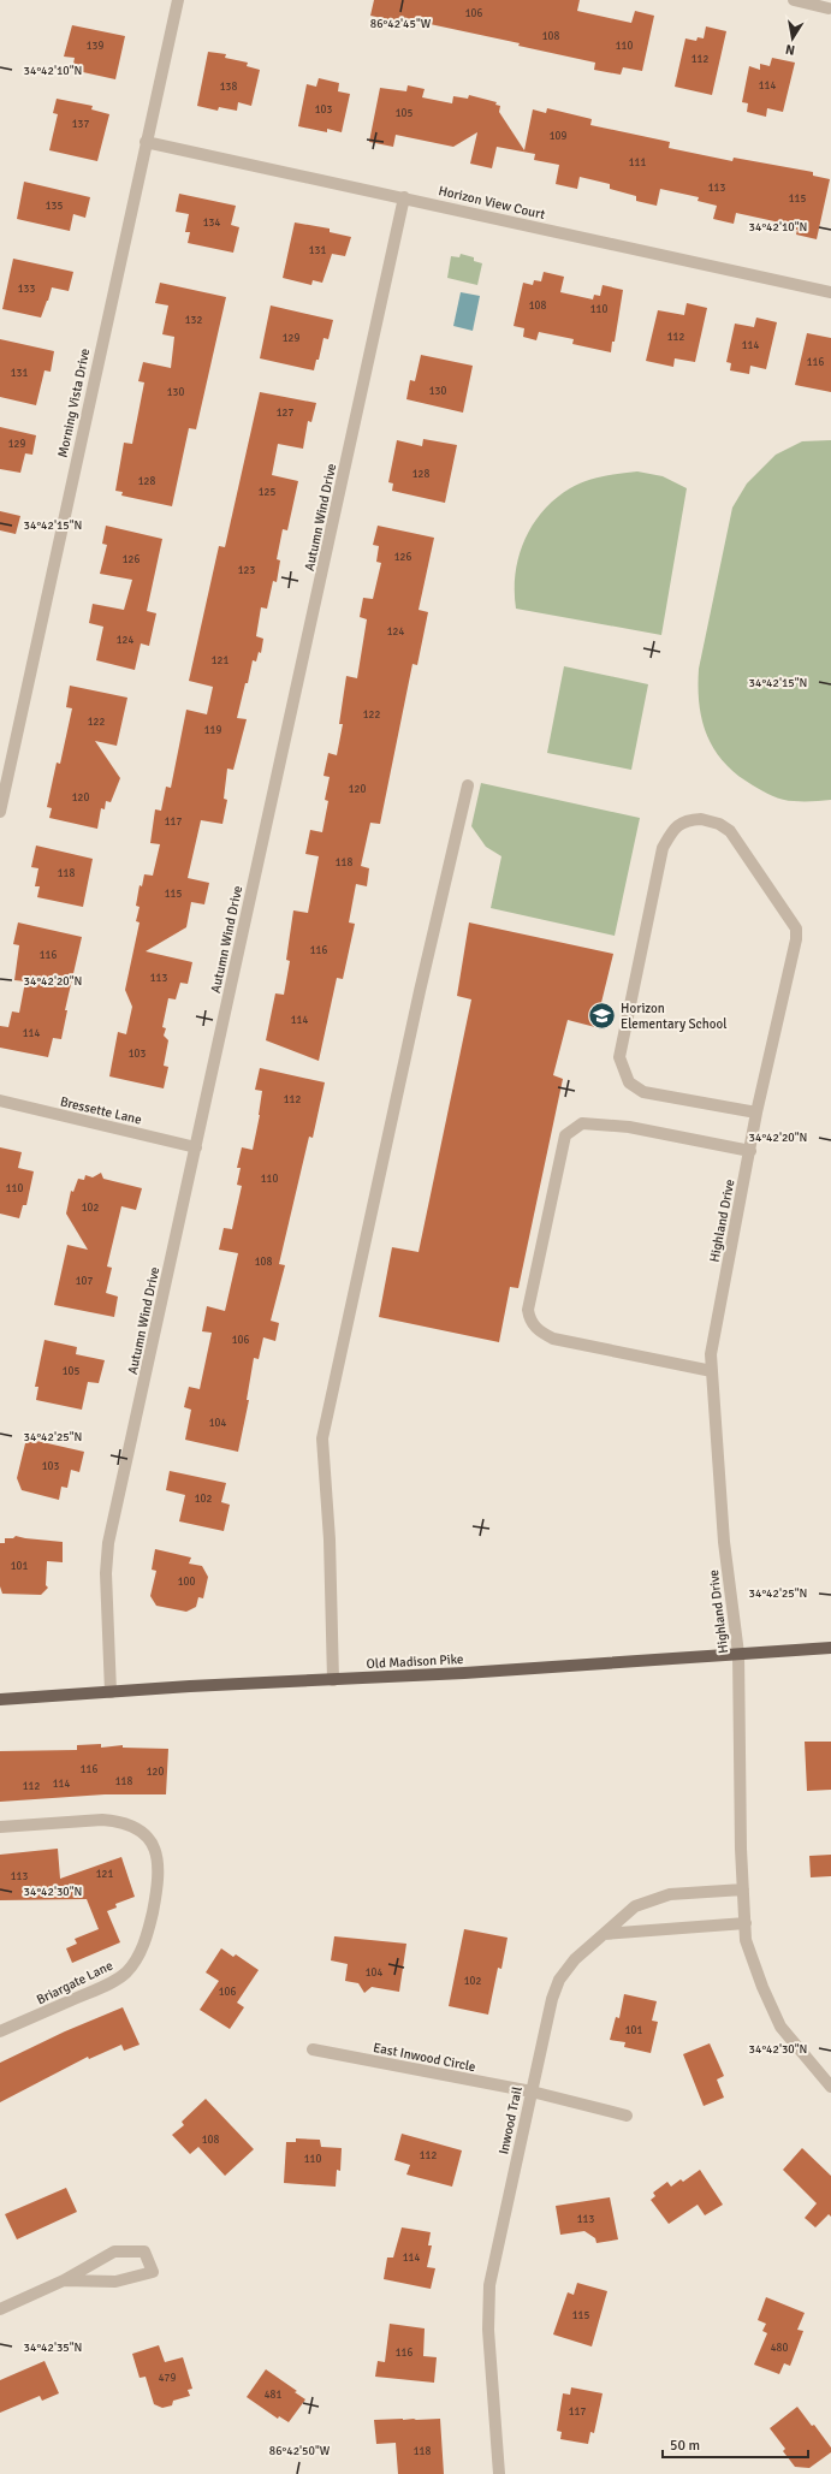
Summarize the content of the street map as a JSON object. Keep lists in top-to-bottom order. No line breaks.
{"streets":{"main road":["Old Madison Pike"],"street":["Horizon View Court","Morning Vista Drive","Autumn Wind Drive","Bressette Lane","Highland Drive","Briargate Lane","East Inwood Circle","Inwood Trail"]},"crossings":[["Horizon View Court","Morning Vista Drive"],["Horizon View Court","Autumn Wind Drive"],["Autumn Wind Drive","Bressette Lane"],["Autumn Wind Drive","Old Madison Pike"],["Highland Drive","Old Madison Pike"],["Highland Drive","Inwood Trail"],["East Inwood Circle","Inwood Trail"]],"places":{"school or university":["Horizon Elementary School"]},"house_numbers":["106","108","139","110","112","114","138","103","105","137","109","111","113","115","135","134","131","133","108","110","132","112","129","114","116","131","130","130","127","129","128","128","125","126","126","123","124","124","121","122","122","119","120","120","117","118","118","115","116","116","113","114","114","103","112","110","110","102","108","107","106","105","104","103","102","101","100","116","120","118","114","112","121","113","104","102","106","101","108","112","110","113","114","115","480","116","479","481","117","118"],"scale_bar":"50 m","north":"bottom","coordinates":["86°42'45\"W","34°42'10\"N","34°42'15\"N","34°42'20\"N","34°42'25\"N","34°42'30\"N","34°42'35\"N","86°42'50\"W"]}
